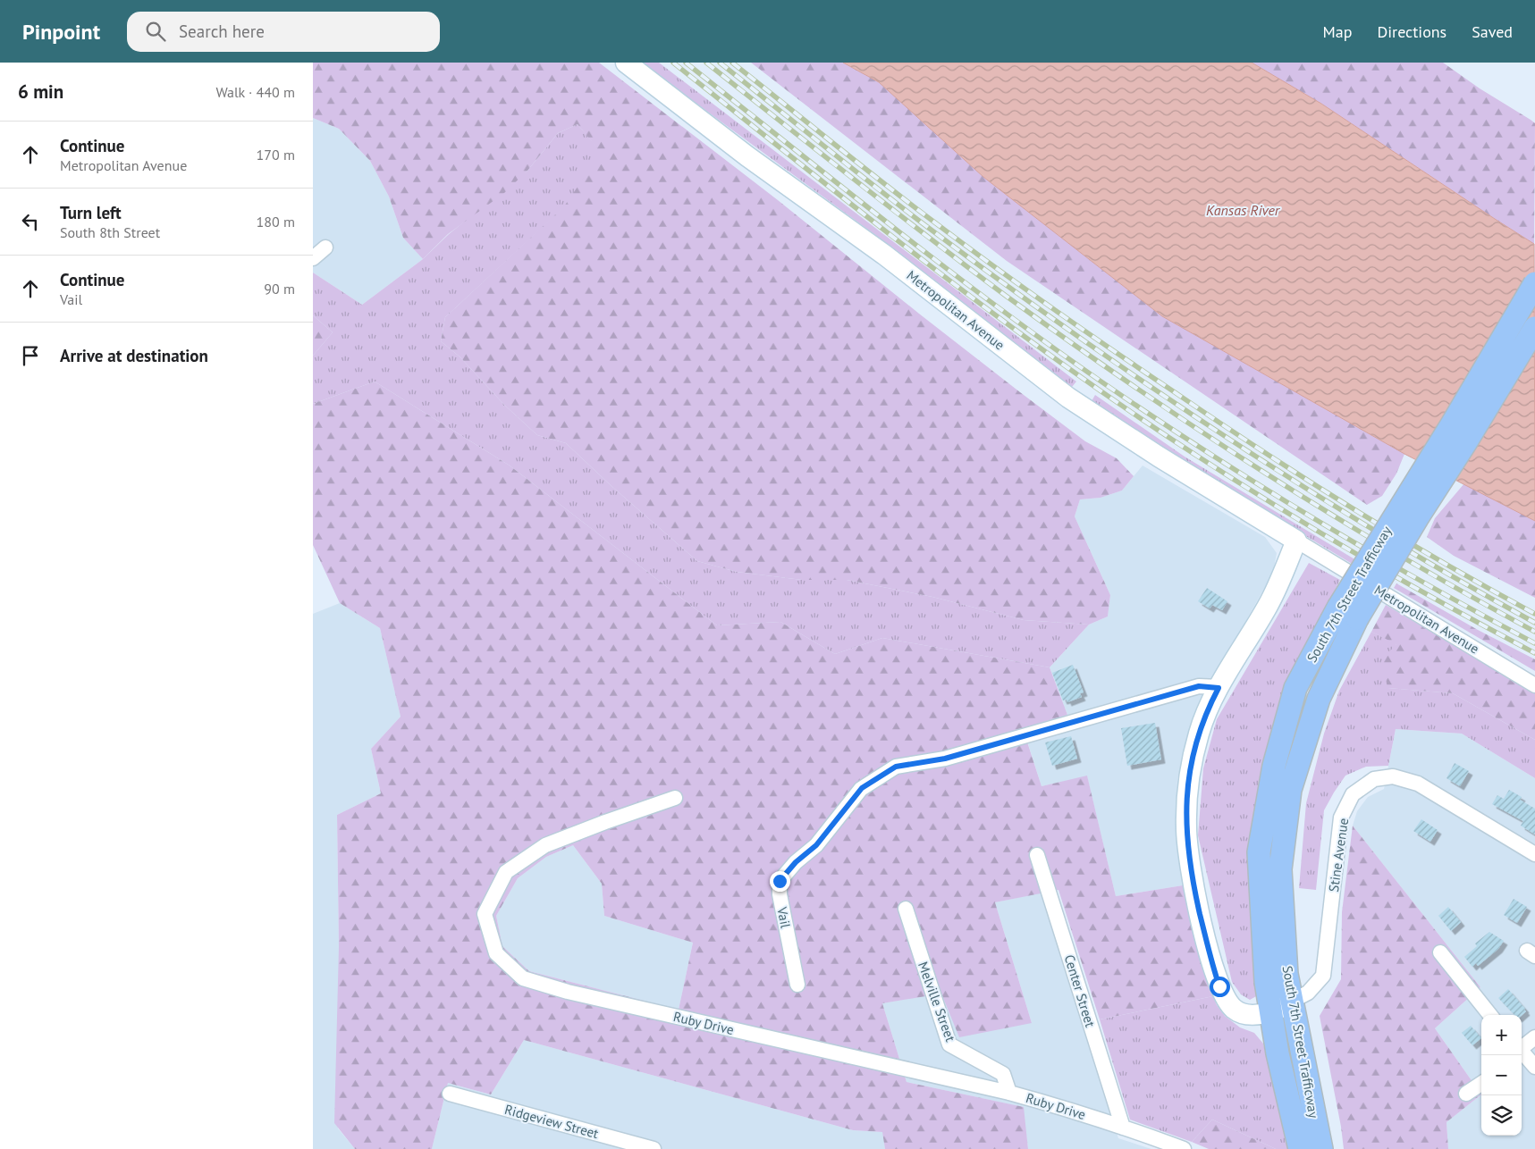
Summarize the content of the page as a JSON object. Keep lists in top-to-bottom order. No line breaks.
{"streets":{"main road":["Metropolitan Avenue","South 7th Street Trafficway"],"street":["Stine Avenue","Vail","Center Street","Melville Street","Ruby Drive","Ridgeview Street"]},"crossings":[["South 7th Street Trafficway","Stine Avenue"],["Center Street","Ruby Drive"],["Melville Street","Ruby Drive"]],"water":["Kansas River"],"page":{"header":"Pinpoint","search":"Search here","nav":["Map","Directions","Saved"],"heading":["6 min","Walk · 440 m"],"list":[["Continue","Metropolitan Avenue","170 m"],["Turn left","South 8th Street","180 m"],["Continue","Vail","90 m"],"Arrive at destination"],"map_buttons":["+","−"]}}
